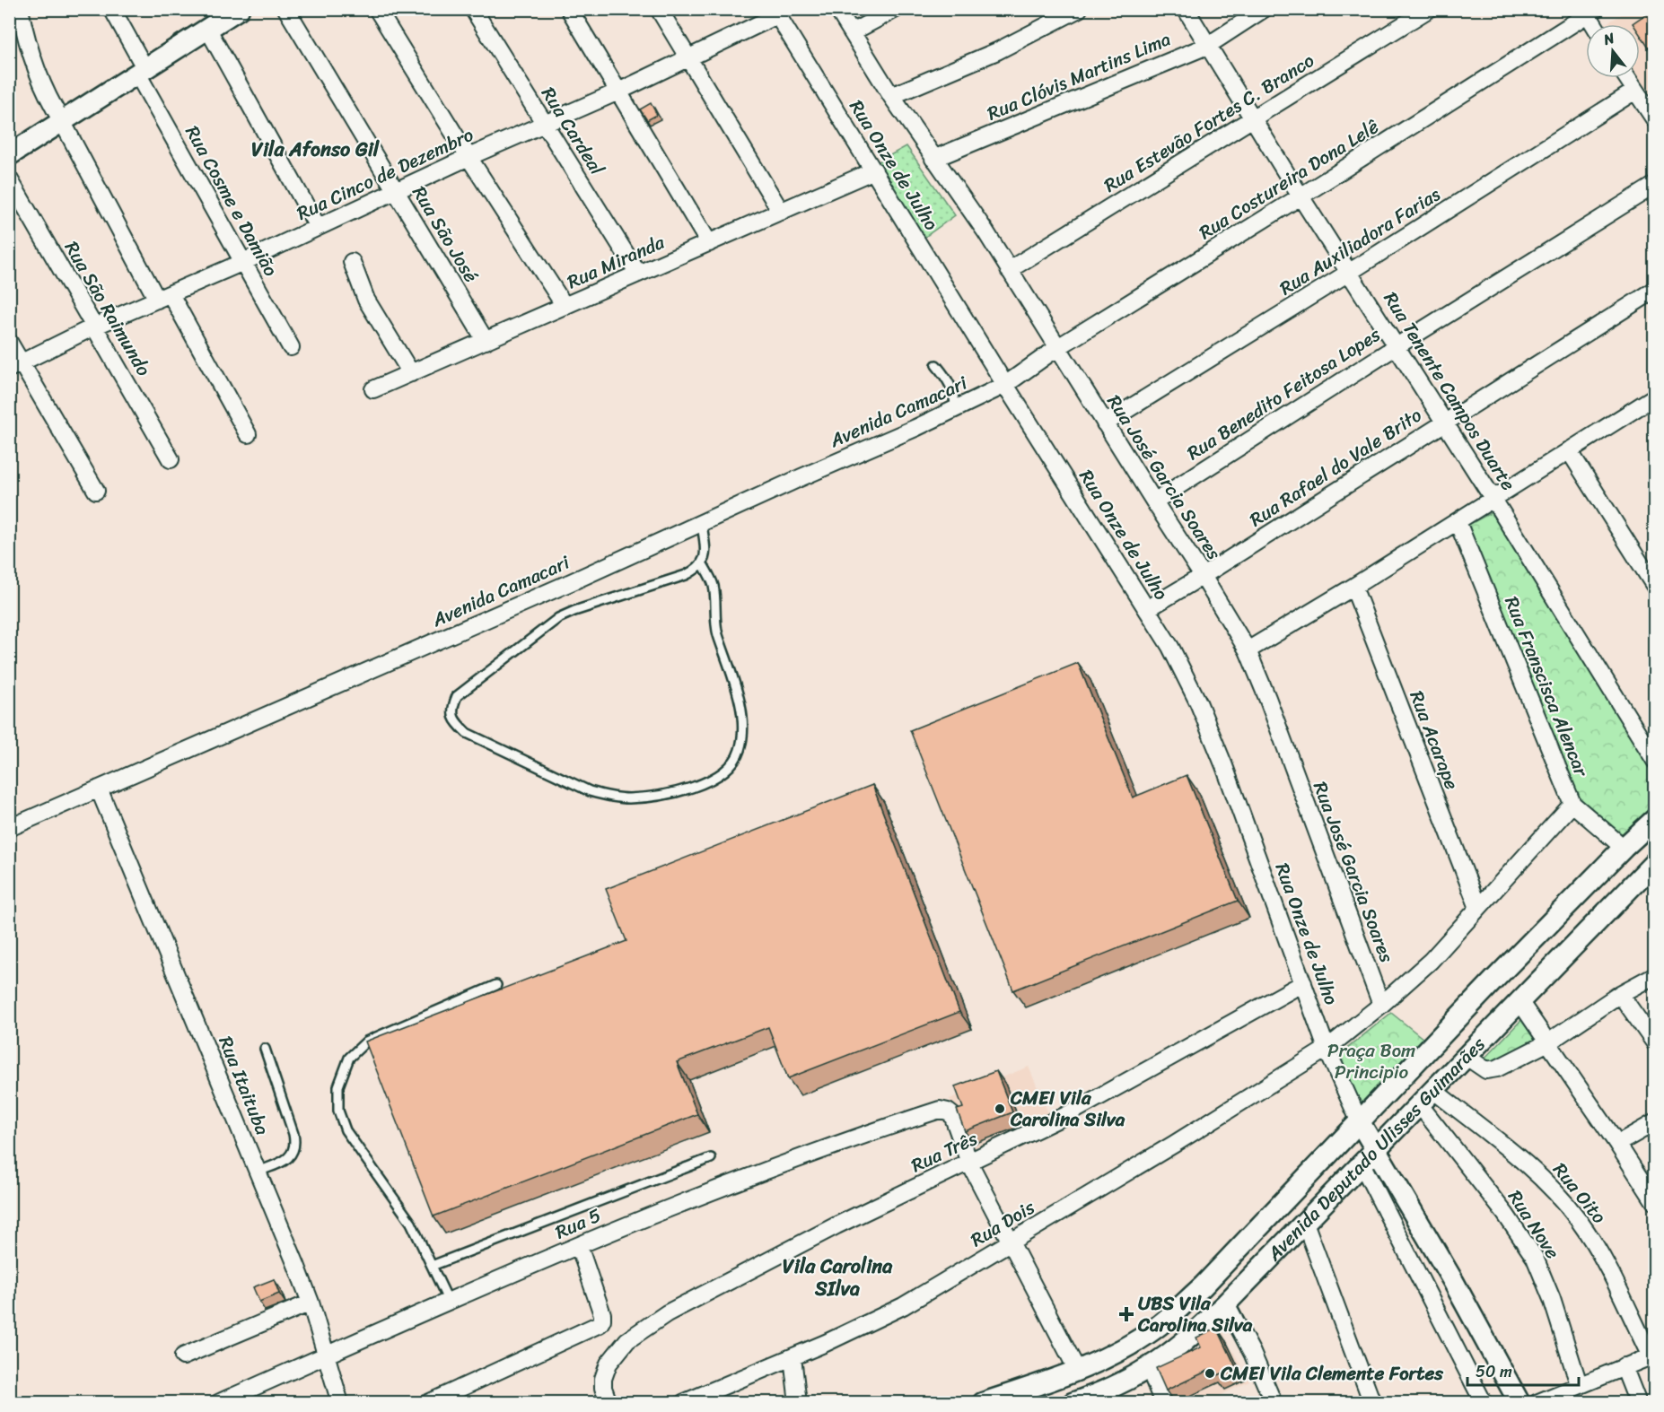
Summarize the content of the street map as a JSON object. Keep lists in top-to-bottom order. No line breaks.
{"streets":{"street":["Rua Clóvis Martins Lima","Rua Estevão Fortes C. Branco","Rua Cardeal","Rua Onze de Julho","Rua Cinco de Dezembro","Rua Costureira Dona Lelê","Rua Cosme e Damião","Rua São José","Rua Auxiliadora Farias","Rua Miranda","Rua São Raimundo","Rua Tenente Campos Duarte","Rua Benedito Feitosa Lopes","Avenida Camacari","Rua Rafael do Vale Brito","Rua José Garcia Soares","Rua Franscisca Alencar","Rua Acarape","Rua Itaituba","Avenida Deputado Ulisses Guimarães","Rua Três","Rua Oito","Rua 5","Rua Dois","Rua Nove"]},"crossings":[["Rua Clóvis Martins Lima","Rua Tenente Campos Duarte"],["Rua Clóvis Martins Lima","Rua José Garcia Soares"],["Rua Estevão Fortes C. Branco","Rua Tenente Campos Duarte"],["Rua Estevão Fortes C. Branco","Rua José Garcia Soares"],["Rua Cardeal","Rua Cinco de Dezembro"],["Rua Cardeal","Rua Miranda"],["Rua Onze de Julho","Rua Cinco de Dezembro"],["Rua Onze de Julho","Rua Costureira Dona Lelê"],["Rua Onze de Julho","Rua Miranda"],["Rua Onze de Julho","Avenida Camacari"],["Rua Onze de Julho","Rua Rafael do Vale Brito"],["Rua Onze de Julho","Avenida Deputado Ulisses Guimarães"],["Rua Onze de Julho","Rua Três"],["Rua Onze de Julho","Rua Dois"],["Rua Cinco de Dezembro","Rua Cosme e Damião"],["Rua Cinco de Dezembro","Rua São José"],["Rua Cinco de Dezembro","Rua São Raimundo"],["Rua Costureira Dona Lelê","Rua Tenente Campos Duarte"],["Rua Costureira Dona Lelê","Avenida Camacari"],["Rua Costureira Dona Lelê","Rua José Garcia Soares"],["Rua São José","Rua Miranda"],["Rua Auxiliadora Farias","Rua Tenente Campos Duarte"],["Rua Auxiliadora Farias","Rua José Garcia Soares"],["Rua Tenente Campos Duarte","Rua Benedito Feitosa Lopes"],["Rua Tenente Campos Duarte","Rua Rafael do Vale Brito"],["Rua Benedito Feitosa Lopes","Rua José Garcia Soares"],["Avenida Camacari","Rua Itaituba"],["Rua Rafael do Vale Brito","Rua José Garcia Soares"],["Rua José Garcia Soares","Rua Dois"],["Rua Franscisca Alencar","Avenida Deputado Ulisses Guimarães"],["Rua Franscisca Alencar","Rua Dois"],["Rua Acarape","Rua Dois"],["Rua Itaituba","Rua 5"],["Avenida Deputado Ulisses Guimarães","Rua Oito"],["Avenida Deputado Ulisses Guimarães","Rua Nove"],["Rua Três","Rua 5"],["Rua Oito","Rua Nove"]],"districts":["Vila Afonso Gil","Vila Carolina SIlva"],"parks":["Praça Bom Principio"],"places":{"other":["CMEI Vila Carolina Silva","CMEI Vila Clemente Fortes"],"health":["UBS Vila Carolina Silva"]},"scale_bar":"50 m","north":"top"}
